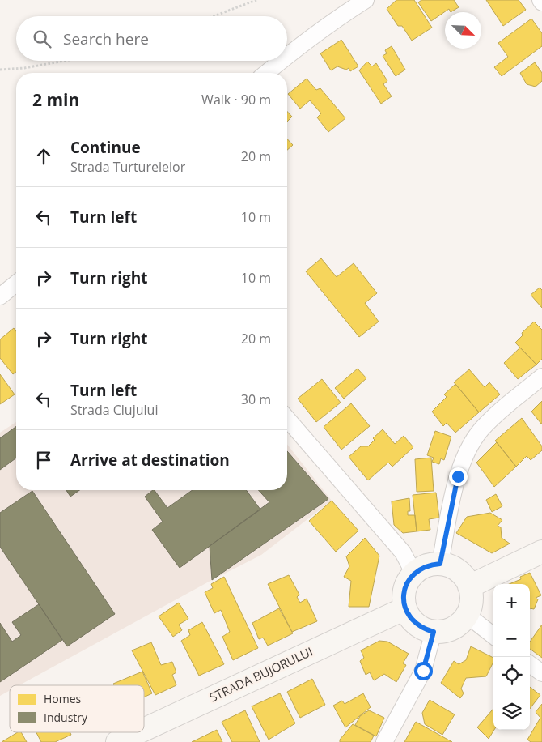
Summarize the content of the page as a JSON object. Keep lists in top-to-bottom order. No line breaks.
{"streets":{"street":["STRADA BUJORULUI"]},"legend":["Homes","Industry"],"north":"bottom right","page":{"search":"Search here","heading":["2 min","Walk · 90 m"],"list":[["Continue","Strada Turturelelor","20 m"],["Turn left","10 m"],["Turn right","10 m"],["Turn right","20 m"],["Turn left","Strada Clujului","30 m"],"Arrive at destination"],"map_buttons":["+","−"]}}
